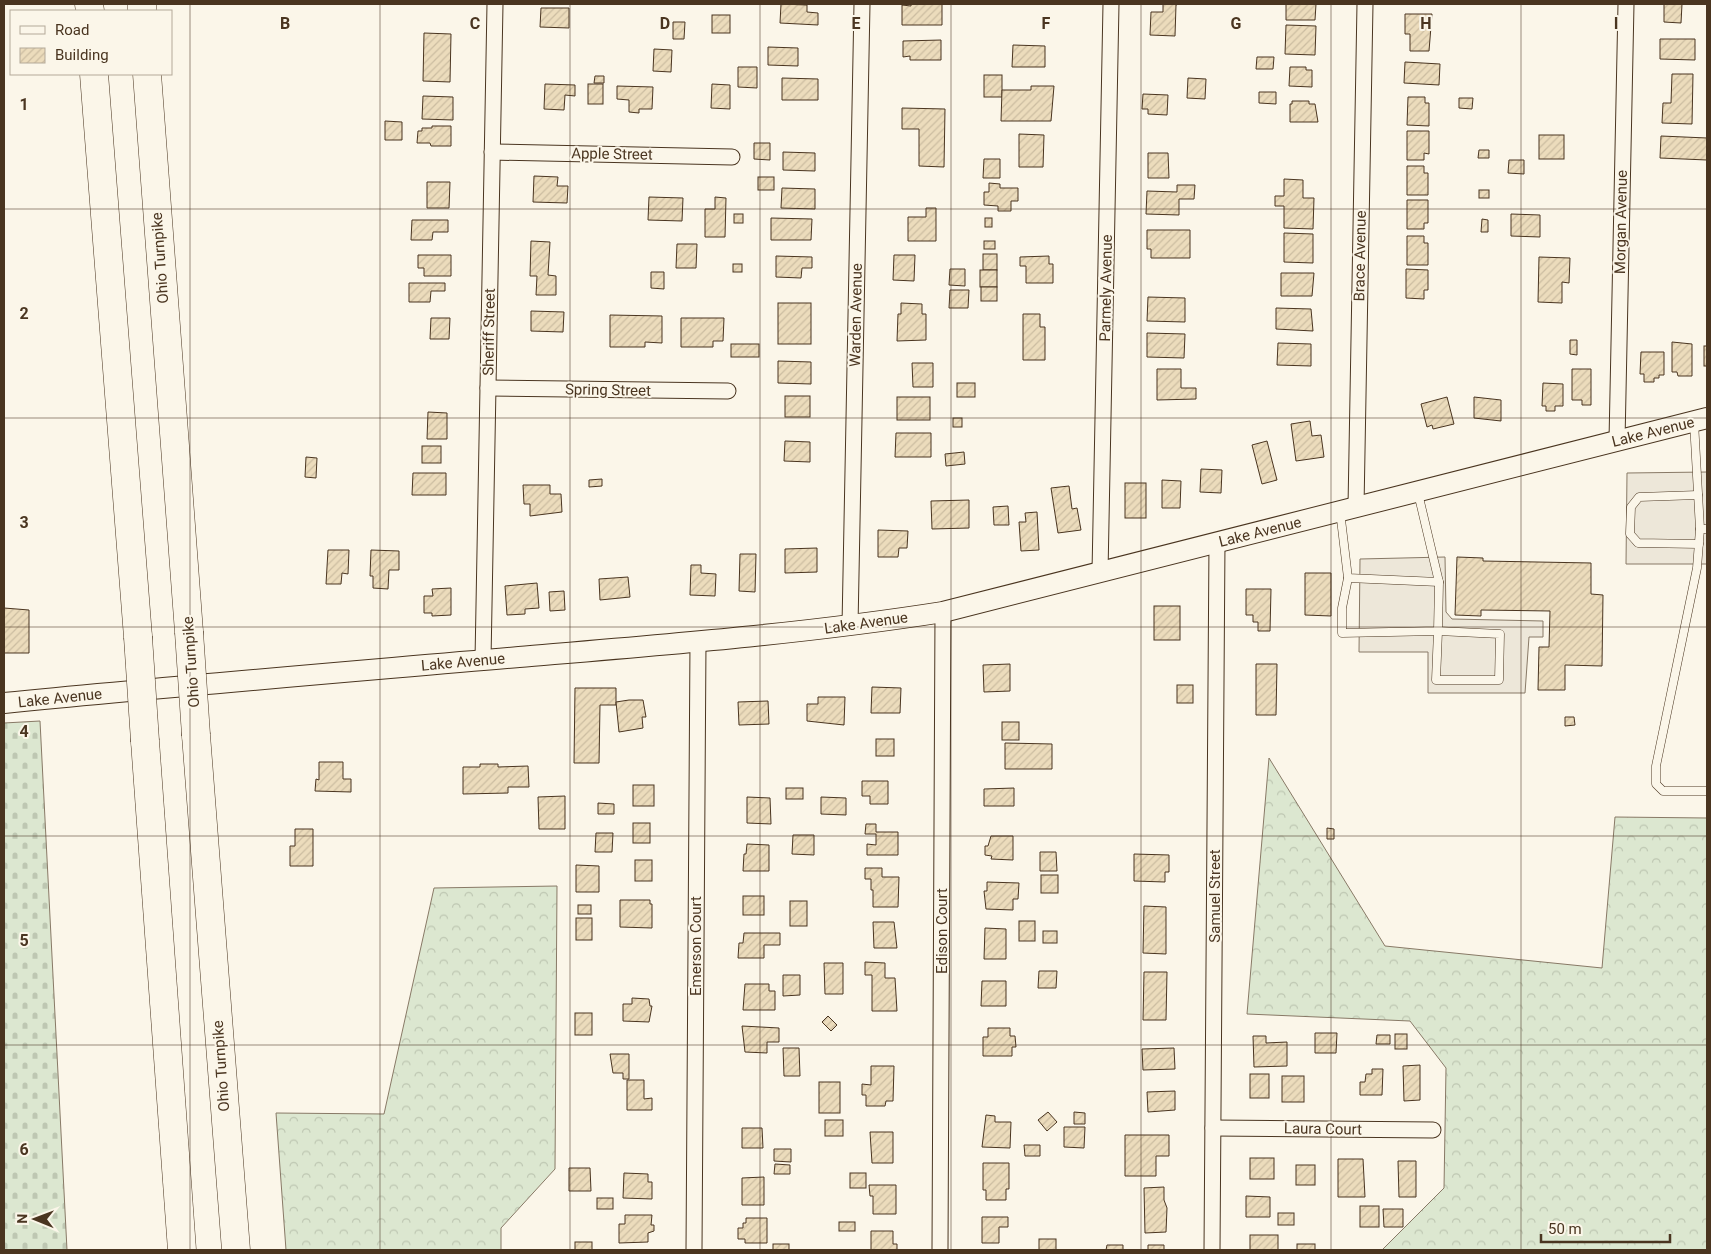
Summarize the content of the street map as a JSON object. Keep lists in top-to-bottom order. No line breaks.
{"streets":{"highway":["Ohio Turnpike"],"street":["Apple Street","Morgan Avenue","Brace Avenue","Parmely Avenue","Warden Avenue","Sheriff Street","Spring Street","Lake Avenue","Samuel Street","Edison Court","Emerson Court","Laura Court"]},"crossings":[["Apple Street","Sheriff Street"],["Morgan Avenue","Lake Avenue"],["Brace Avenue","Lake Avenue"],["Parmely Avenue","Lake Avenue"],["Warden Avenue","Lake Avenue"],["Sheriff Street","Spring Street"],["Sheriff Street","Lake Avenue"],["Lake Avenue","Samuel Street"],["Lake Avenue","Edison Court"],["Lake Avenue","Emerson Court"],["Samuel Street","Laura Court"]],"legend":["Road","Building"],"scale_bar":"50 m","north":"left","grid":{"columns":["B","C","D","E","F","G","H","I"],"rows":["1","2","3","4","5","6"]}}
